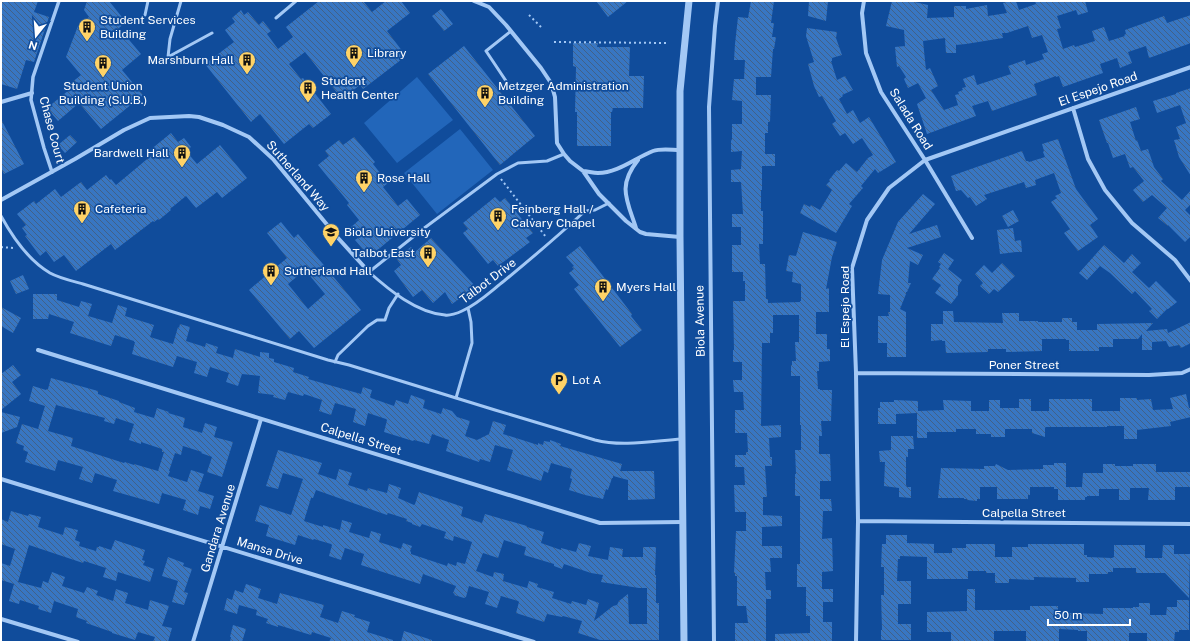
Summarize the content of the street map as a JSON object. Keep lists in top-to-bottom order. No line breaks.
{"streets":{"street":["El Espejo Road","Salada Road","Chase Court","Sutherland Way","Biola Avenue","Poner Street","Calpella Street","Gandara Avenue","Mansa Drive"],"lane":["Talbot Drive"]},"crossings":[["El Espejo Road","Salada Road"],["El Espejo Road","Poner Street"],["El Espejo Road","Calpella Street"],["Chase Court","Sutherland Way"],["Sutherland Way","Talbot Drive"],["Biola Avenue","Calpella Street"],["Calpella Street","Gandara Avenue"],["Gandara Avenue","Mansa Drive"]],"places":{"building":["Student Services Building","Library","Marshburn Hall","Student Union Building (S.U.B.)","Student Health Center","Metzger Administration Building","Bardwell Hall","Rose Hall","Cafeteria","Feinberg Hall / Calvary Chapel","Talbot East","Sutherland Hall","Myers Hall"],"school or university":["Biola University"],"parking":["Lot A"]},"scale_bar":"50 m","north":"bottom"}
